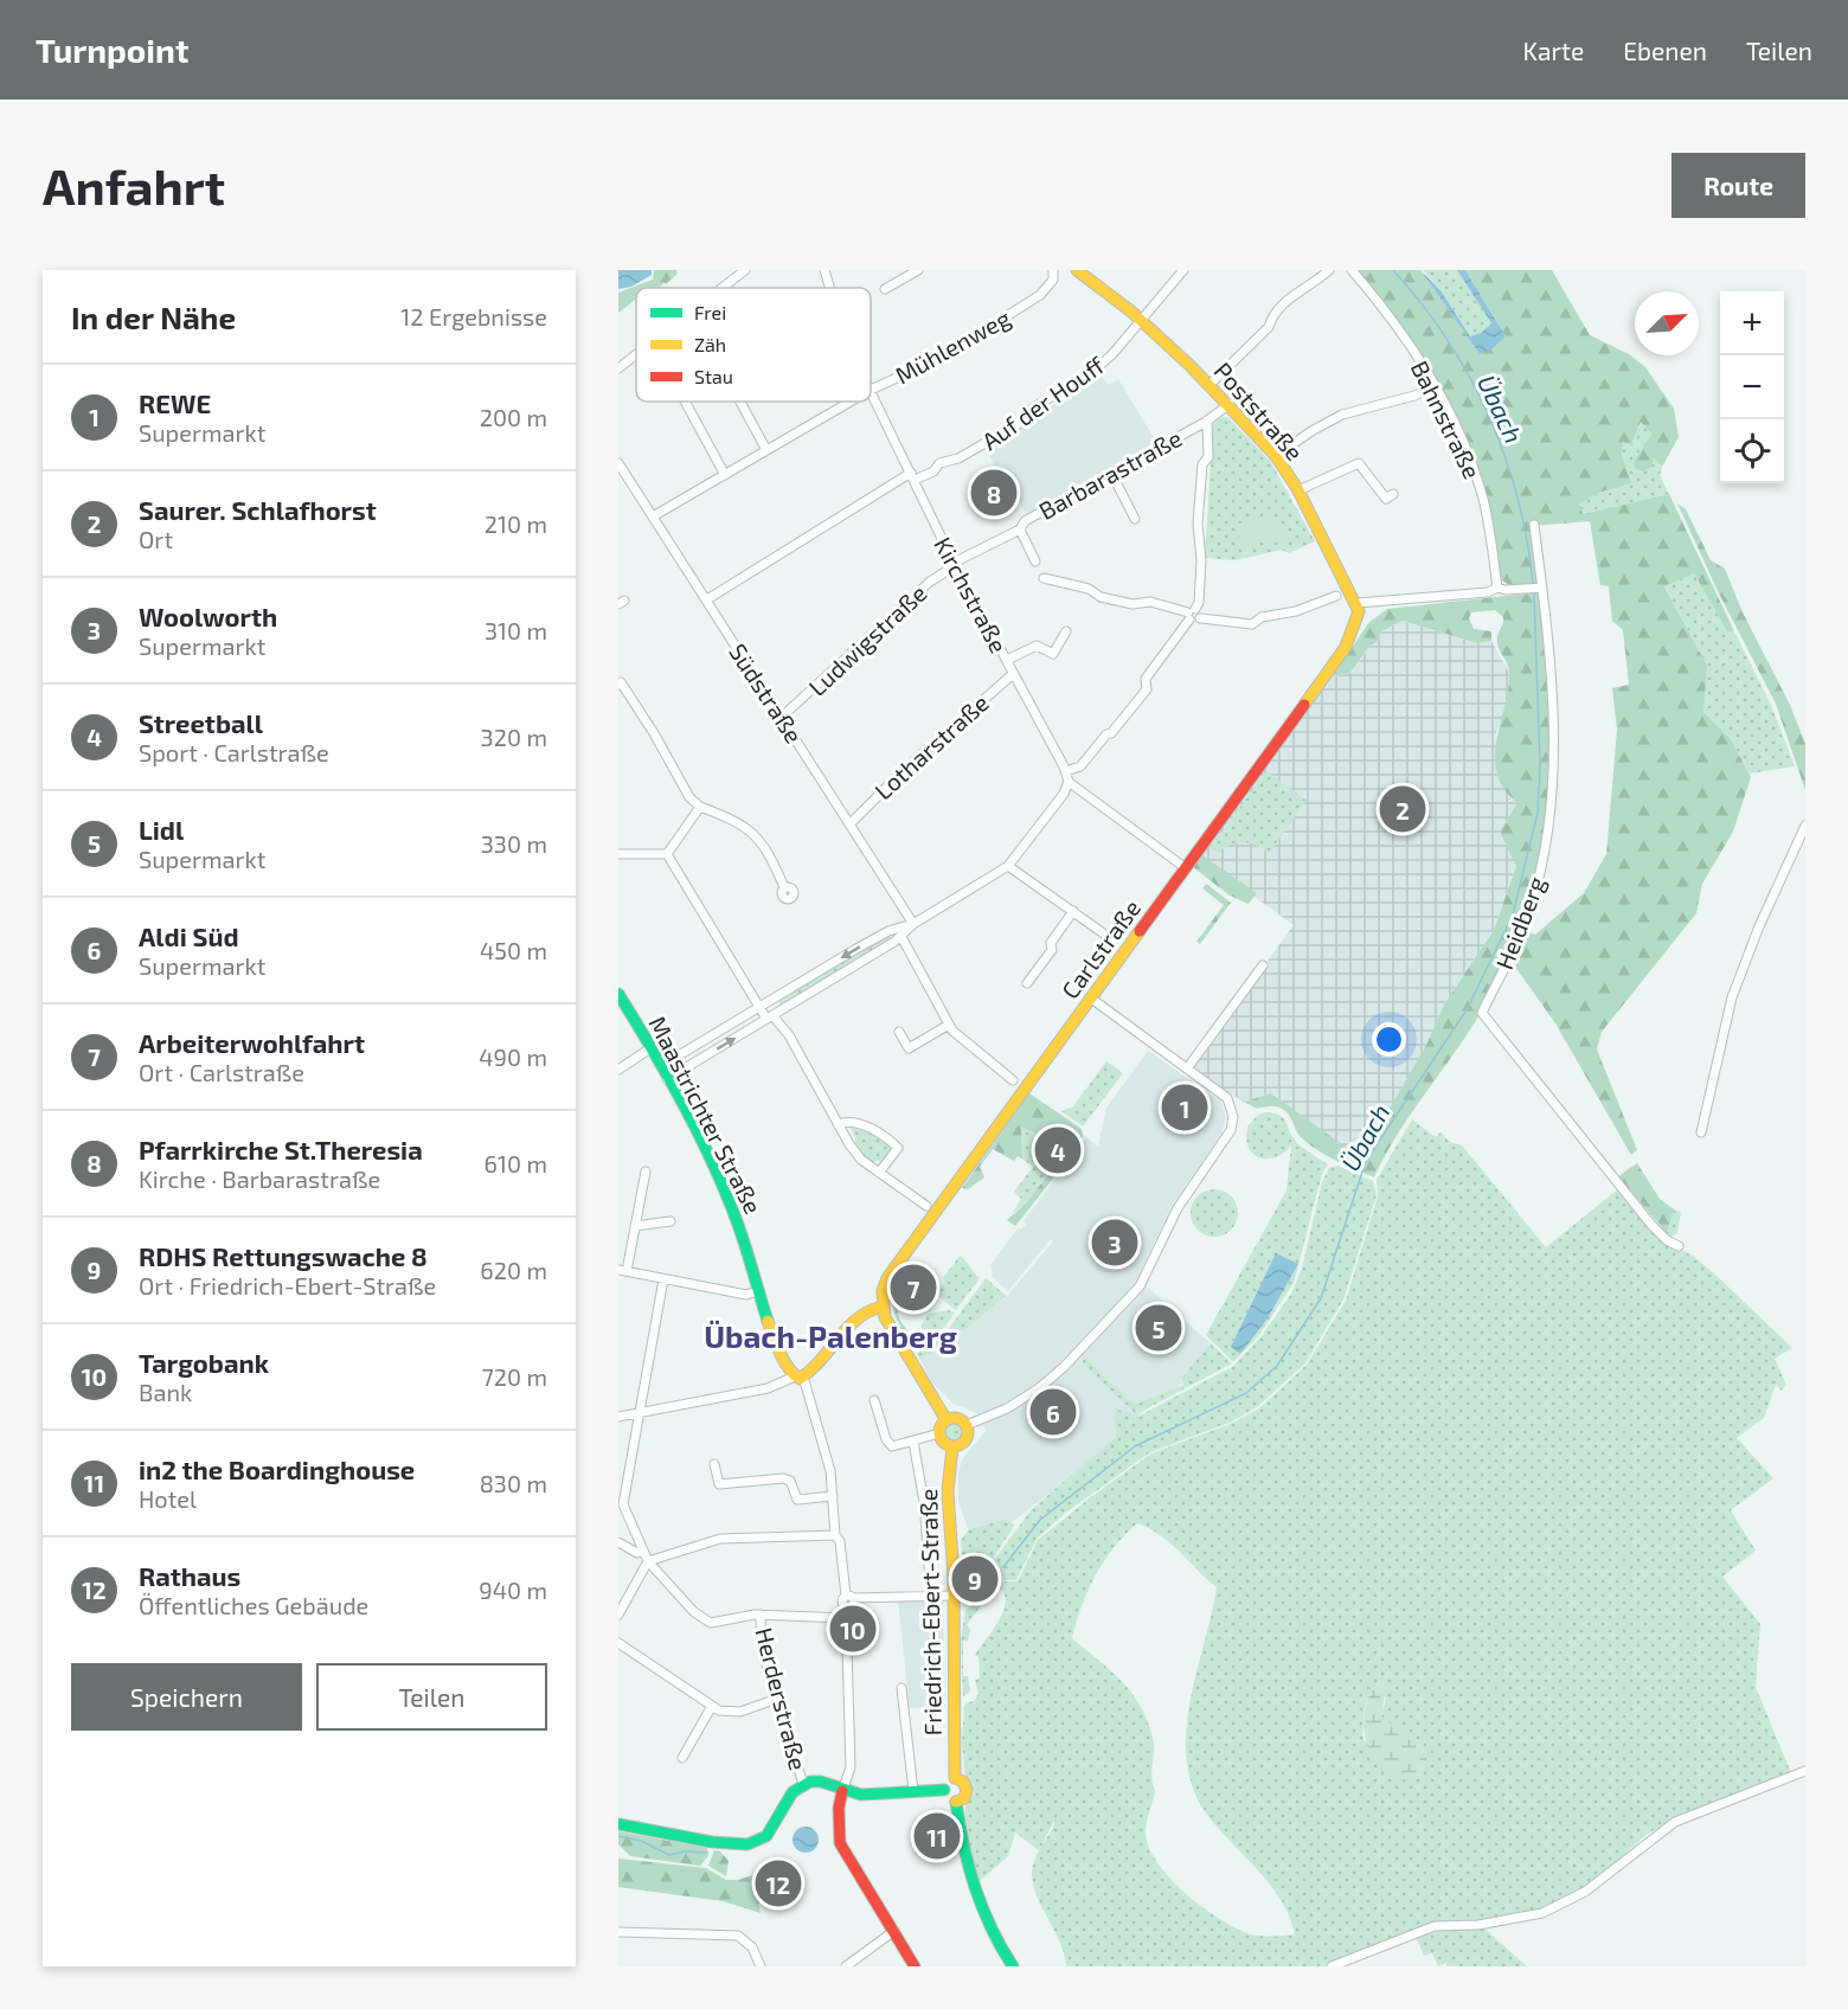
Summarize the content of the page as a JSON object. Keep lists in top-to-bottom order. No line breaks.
{"streets":{"main road":["Poststraße","Carlstraße","Maastrichter Straße","Friedrich-Ebert-Straße"],"street":["Mühlenweg","Auf der Houff","Bahnstraße","Barbarastraße","Kirchstraße","Ludwigstraße","Südstraße","Lotharstraße","Heidberg","Herderstraße"]},"crossings":[["Mühlenweg","Kirchstraße"],["Mühlenweg","Südstraße"],["Auf der Houff","Poststraße"],["Auf der Houff","Kirchstraße"],["Auf der Houff","Südstraße"],["Poststraße","Barbarastraße"],["Poststraße","Carlstraße"],["Barbarastraße","Kirchstraße"],["Barbarastraße","Ludwigstraße"],["Kirchstraße","Ludwigstraße"],["Kirchstraße","Lotharstraße"],["Ludwigstraße","Südstraße"],["Südstraße","Lotharstraße"]],"districts":["Übach-Palenberg"],"water":["Übach"],"legend":["Frei","Zäh","Stau"],"north":"top right","page":{"header":"Turnpoint","nav":["Karte","Ebenen","Teilen"],"buttons":["Route",["Speichern","Teilen"]],"title":"Anfahrt","heading":["In der Nähe","12 Ergebnisse"],"map_buttons":["+","−"],"list":[{"mark":"1","name":"REWE","note":"Supermarkt","value":"200 m"},{"mark":"2","name":"Saurer. Schlafhorst","note":"Ort","value":"210 m"},{"mark":"3","name":"Woolworth","note":"Supermarkt","value":"310 m"},{"mark":"4","name":"Streetball","note":"Sport · Carlstraße","value":"320 m"},{"mark":"5","name":"Lidl","note":"Supermarkt","value":"330 m"},{"mark":"6","name":"Aldi Süd","note":"Supermarkt","value":"450 m"},{"mark":"7","name":"Arbeiterwohlfahrt","note":"Ort · Carlstraße","value":"490 m"},{"mark":"8","name":"Pfarrkirche St.Theresia","note":"Kirche · Barbarastraße","value":"610 m"},{"mark":"9","name":"RDHS Rettungswache 8","note":"Ort · Friedrich-Ebert-Straße","value":"620 m"},{"mark":"10","name":"Targobank","note":"Bank","value":"720 m"},{"mark":"11","name":"in2 the Boardinghouse","note":"Hotel","value":"830 m"},{"mark":"12","name":"Rathaus","note":"Öffentliches Gebäude","value":"940 m"}],"pins":["8","2","1","4","3","7","5","6","9","10","11","12"]}}
